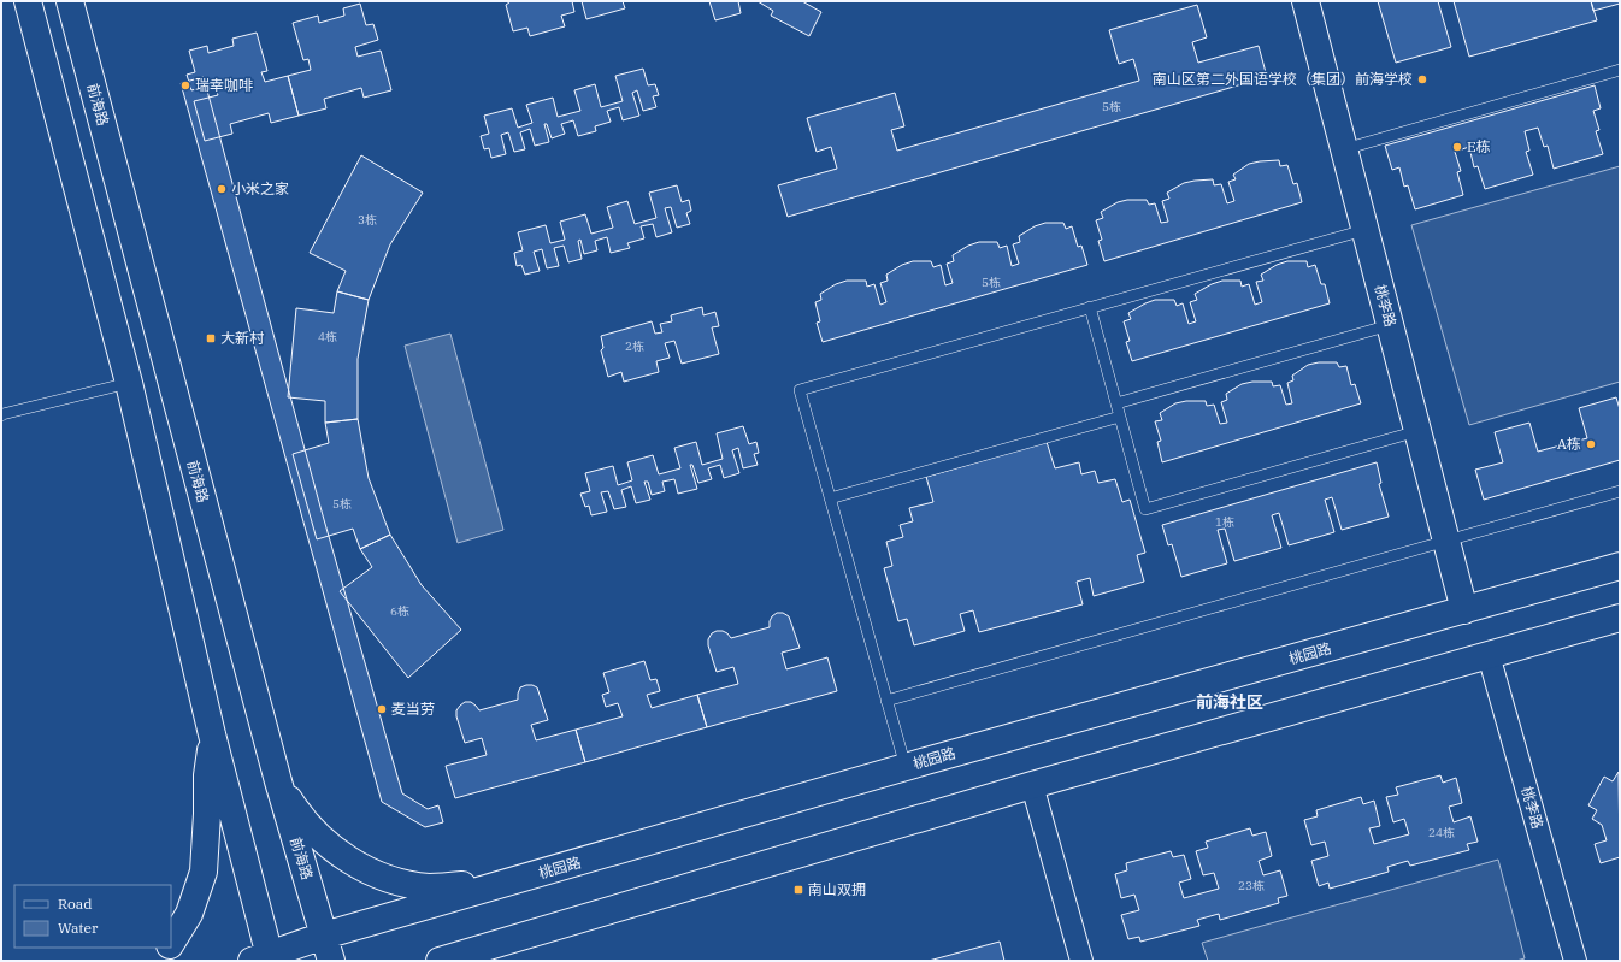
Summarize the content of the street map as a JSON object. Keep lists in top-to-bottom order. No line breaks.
{"streets":{"main road":["前海路","桃李路","桃园路"]},"crossings":[["前海路","桃园路"],["桃李路","桃园路"]],"districts":["前海社区"],"places":{"other":["南山区第二外国语学校（集团）前海学校","瑞幸咖啡","E栋","小米之家","A栋","麦当劳"],"transit":["大新村","南山双拥"]},"house_numbers":["5栋","3栋","5栋","4栋","2栋","5栋","1栋","6栋","24栋","23栋"],"legend":["Road","Water"]}
